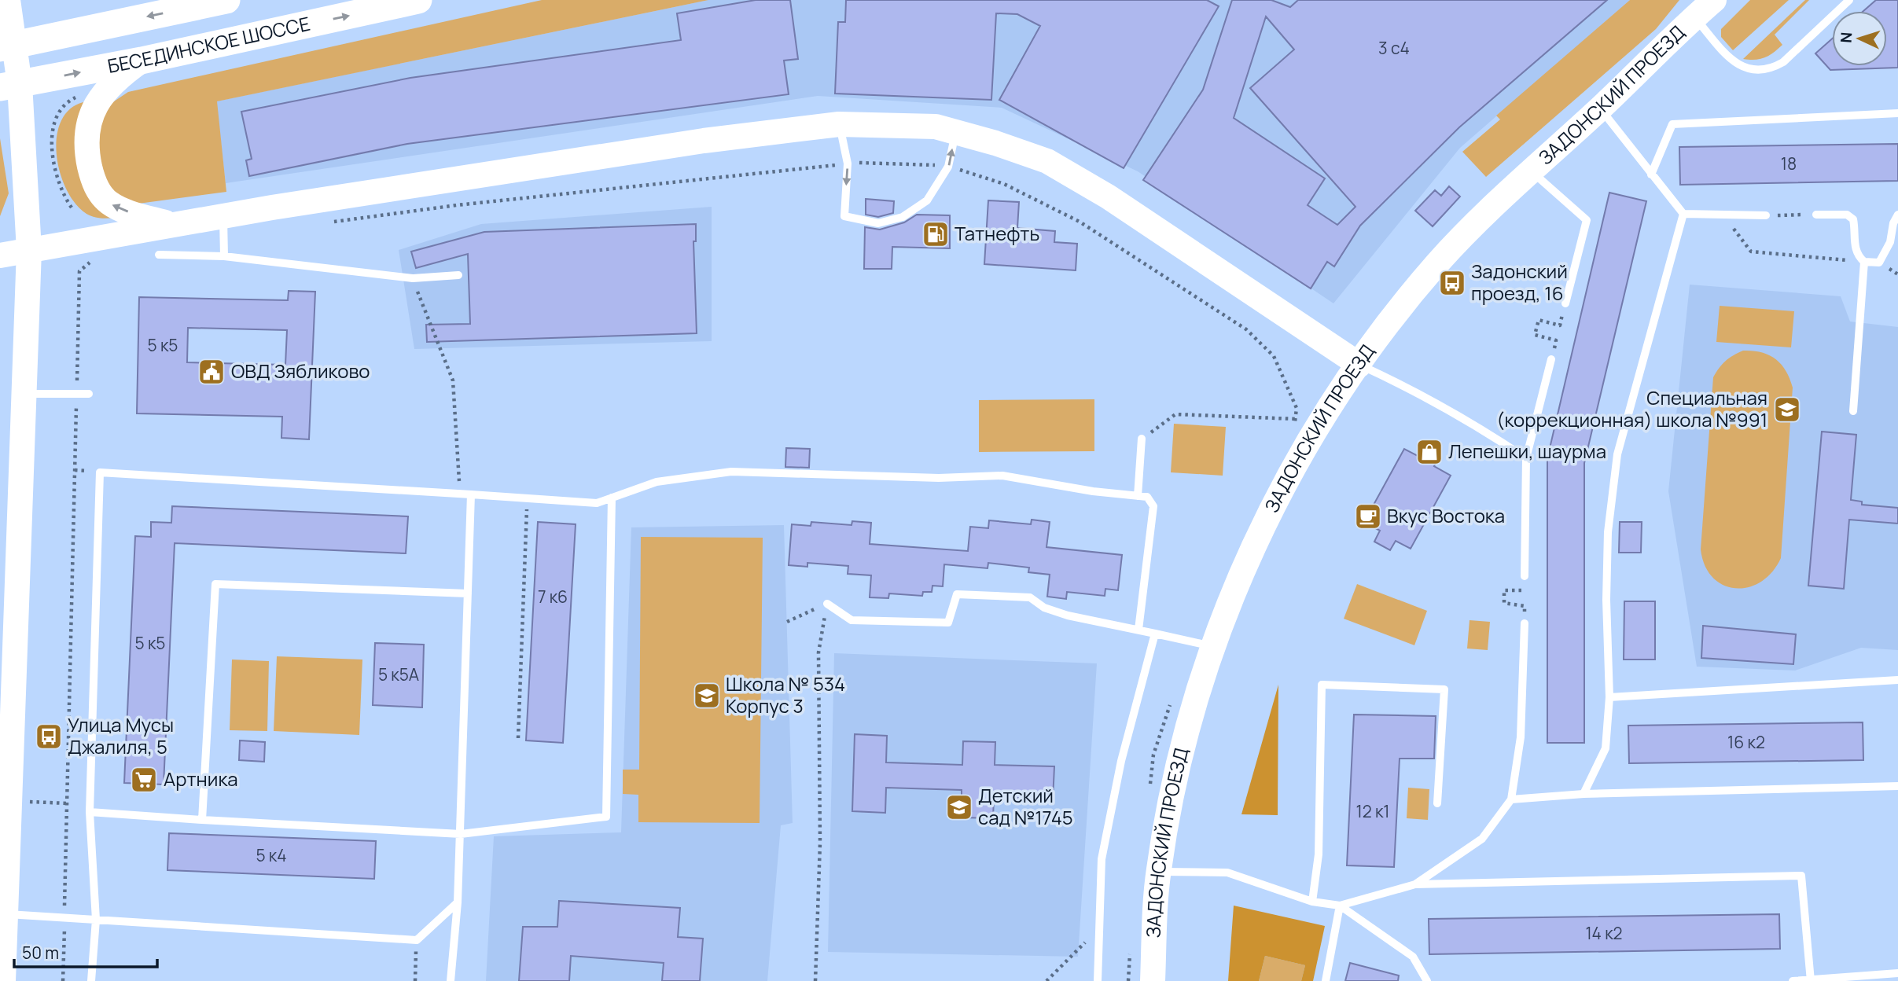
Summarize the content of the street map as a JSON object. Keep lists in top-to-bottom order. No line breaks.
{"streets":{"main road":["БЕСЕДИНСКОЕ ШОССЕ"],"street":["ЗАДОНСКИЙ ПРОЕЗД"]},"places":{"fuel station":["Татнефть"],"bus stop":["Задонский проезд, 16","Улица Мусы Джалиля, 5"],"public building":["ОВД Зябликово"],"school or university":["Специальная (коррекционная) школа №991","Школа № 534 Корпус 3","Детский сад №1745"],"shop":["Лепешки, шаурма"],"cafe":["Вкус Востока"],"supermarket":["Артника"]},"house_numbers":["3 с4","18","5 к5","7 к6","5 к5","5 к5А","16 к2","12 к1","5 к4","14 к2"],"scale_bar":"50 m","north":"left"}
